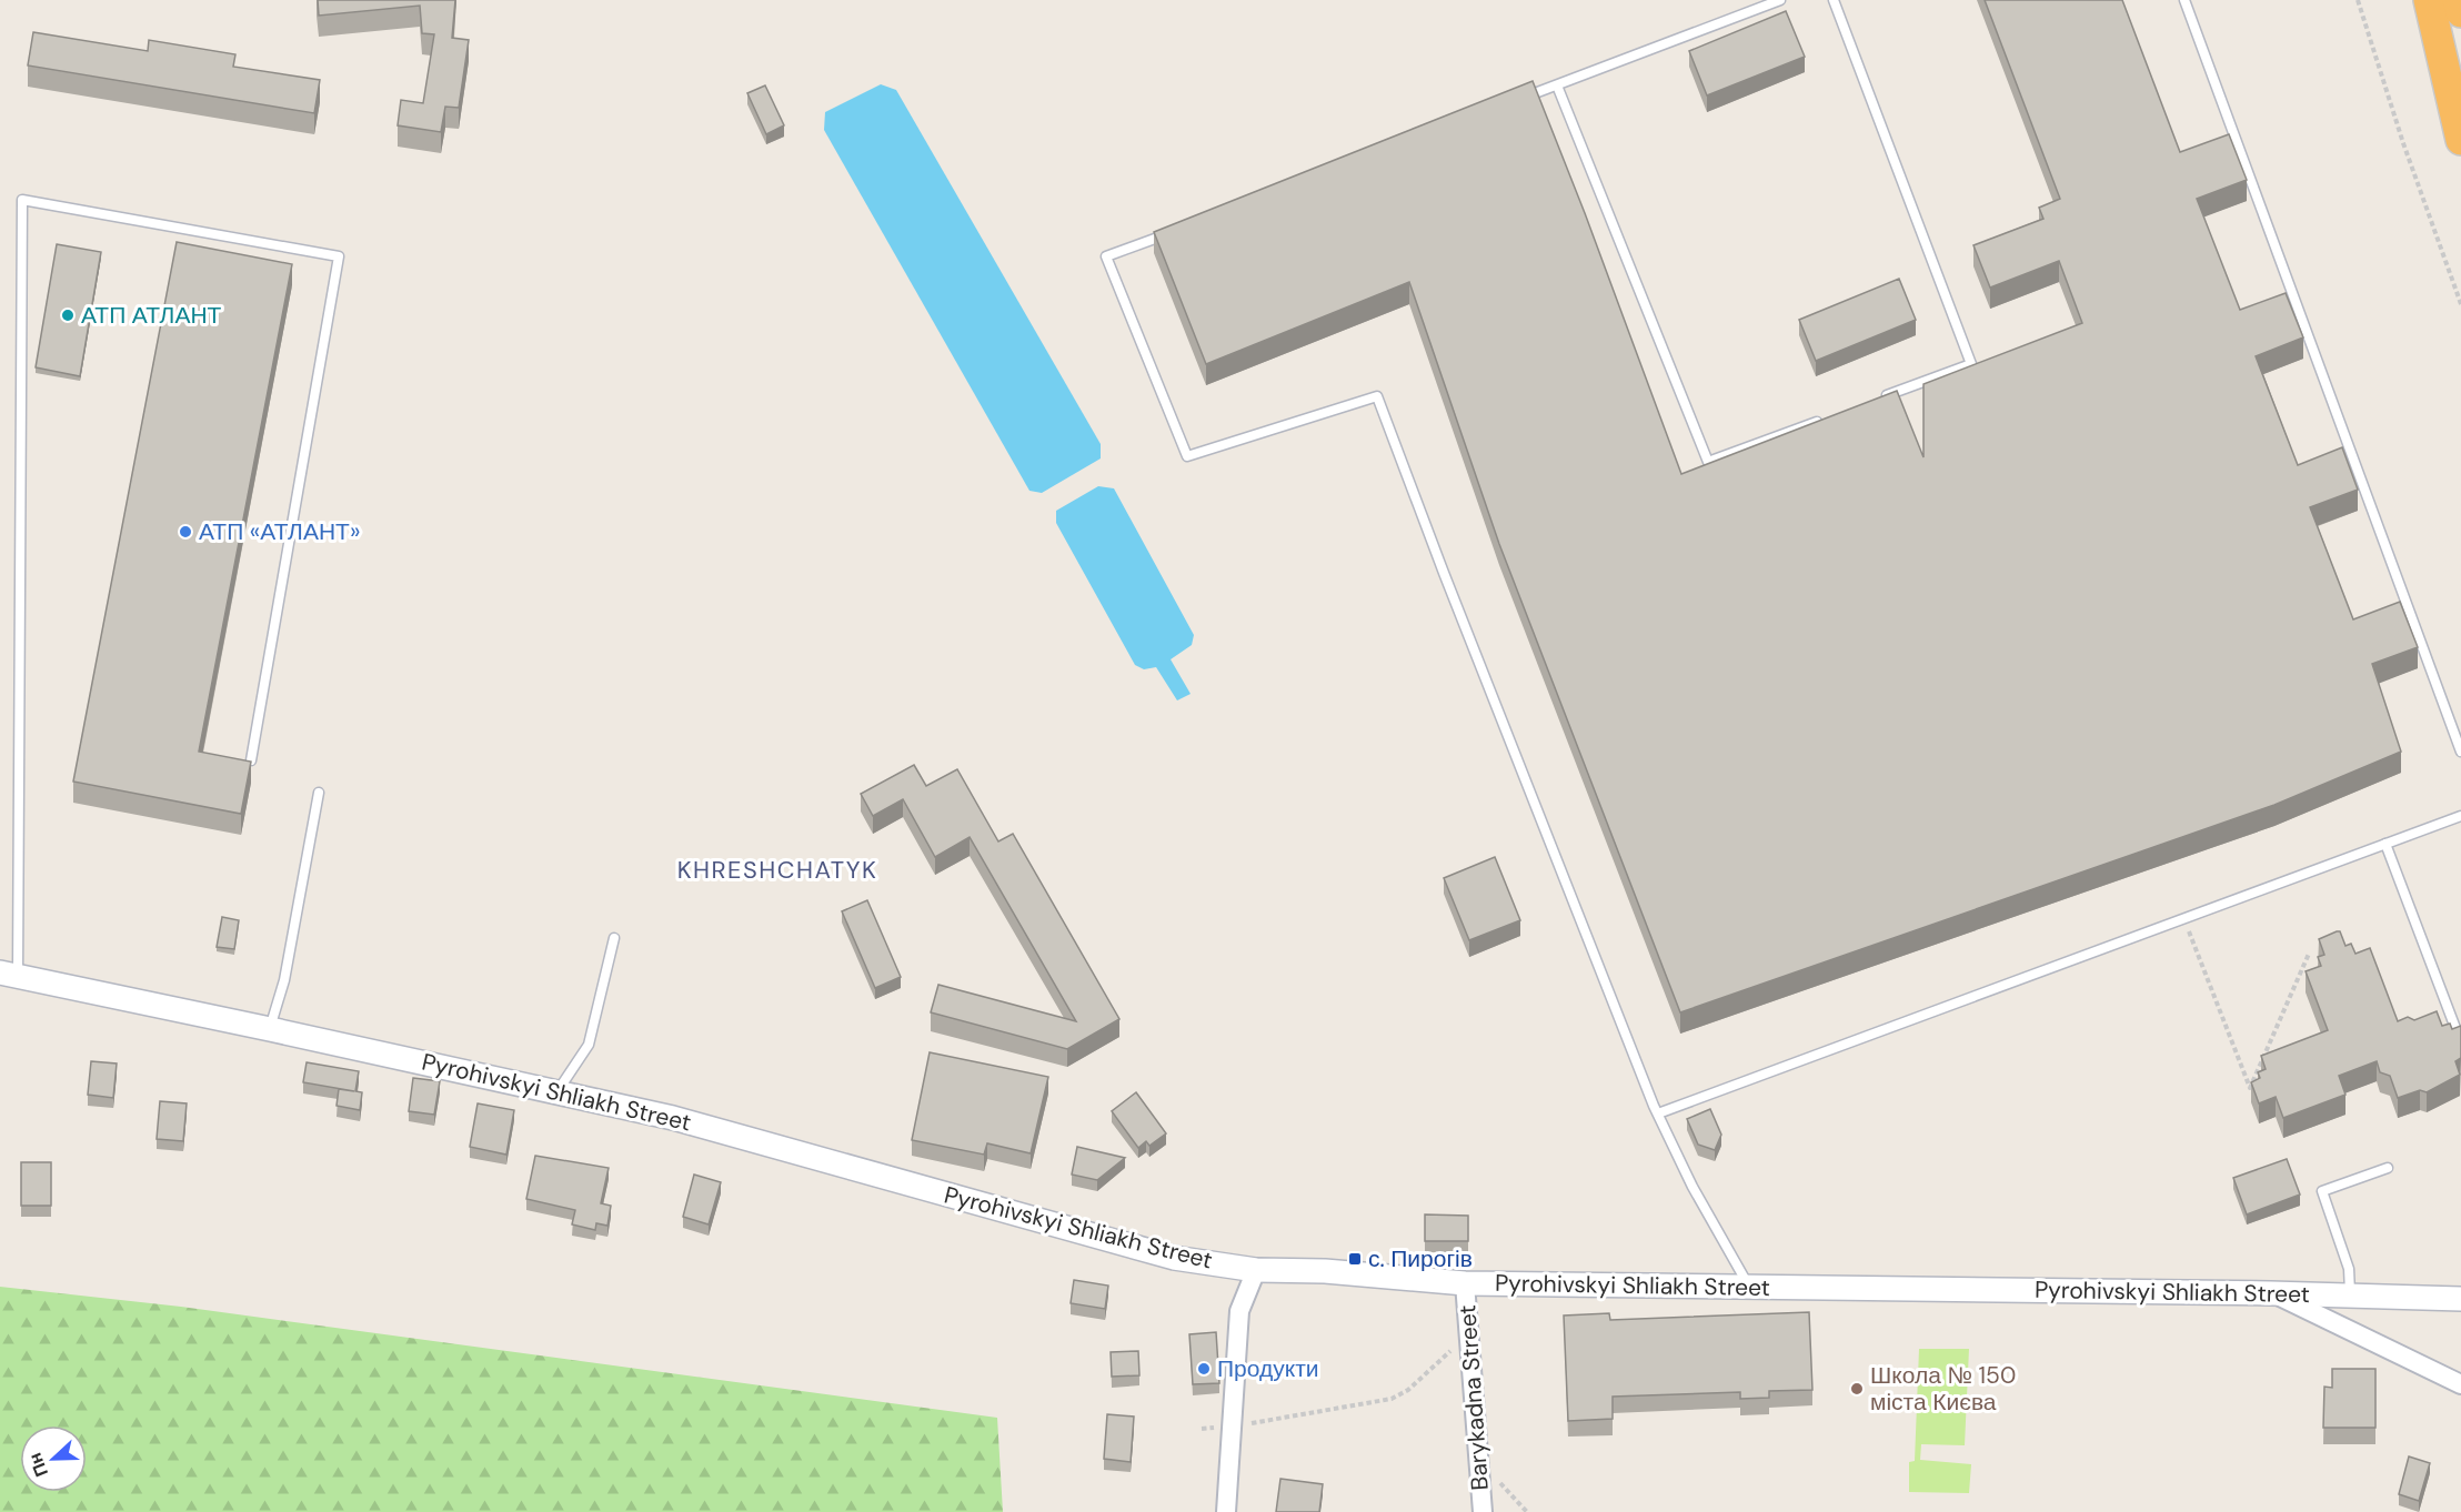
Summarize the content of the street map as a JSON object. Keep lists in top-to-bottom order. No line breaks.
{"streets":{"street":["Pyrohivskyi Shliakh Street","Barykadna Street"]},"crossings":[["Pyrohivskyi Shliakh Street","Barykadna Street"]],"districts":["KHRESHCHATYK"],"places":{"other":["АТП АТЛАНТ","АТП «АТЛАНТ»","Продукти","Школа № 150 міста Києва"],"transit":["с. Пирогів"]},"north":"left"}
